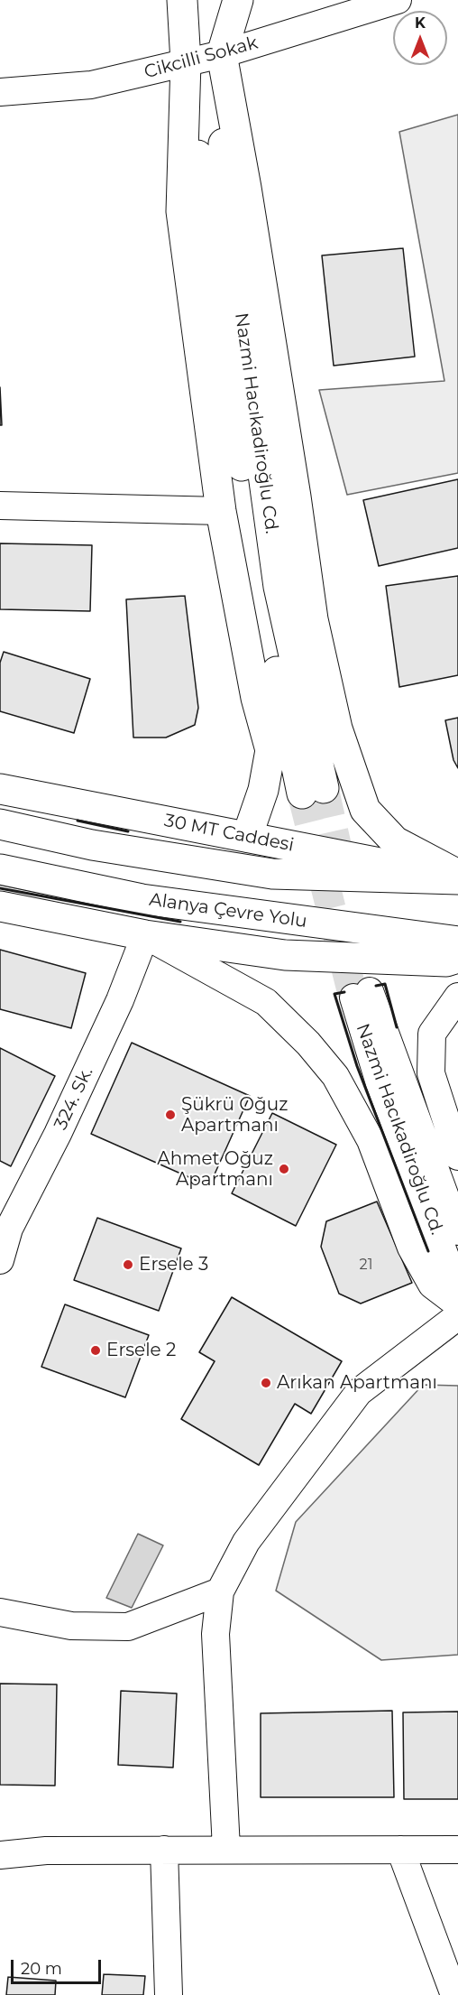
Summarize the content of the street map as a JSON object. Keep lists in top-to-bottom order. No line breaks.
{"streets":{"main road":["Nazmi Hacıkadiroğlu Cd.","30 MT Caddesi","Alanya Çevre Yolu"],"street":["Cikcilli Sokak","324. Sk."]},"crossings":[["Cikcilli Sokak","Nazmi Hacıkadiroğlu Cd."]],"places":["Şükrü Oğuz Apartmanı","Ahmet Oğuz Apartmanı","Ersele 3","Ersele 2","Arıkan Apartmanı"],"house_numbers":["21"],"scale_bar":"20 m","north":"top"}
